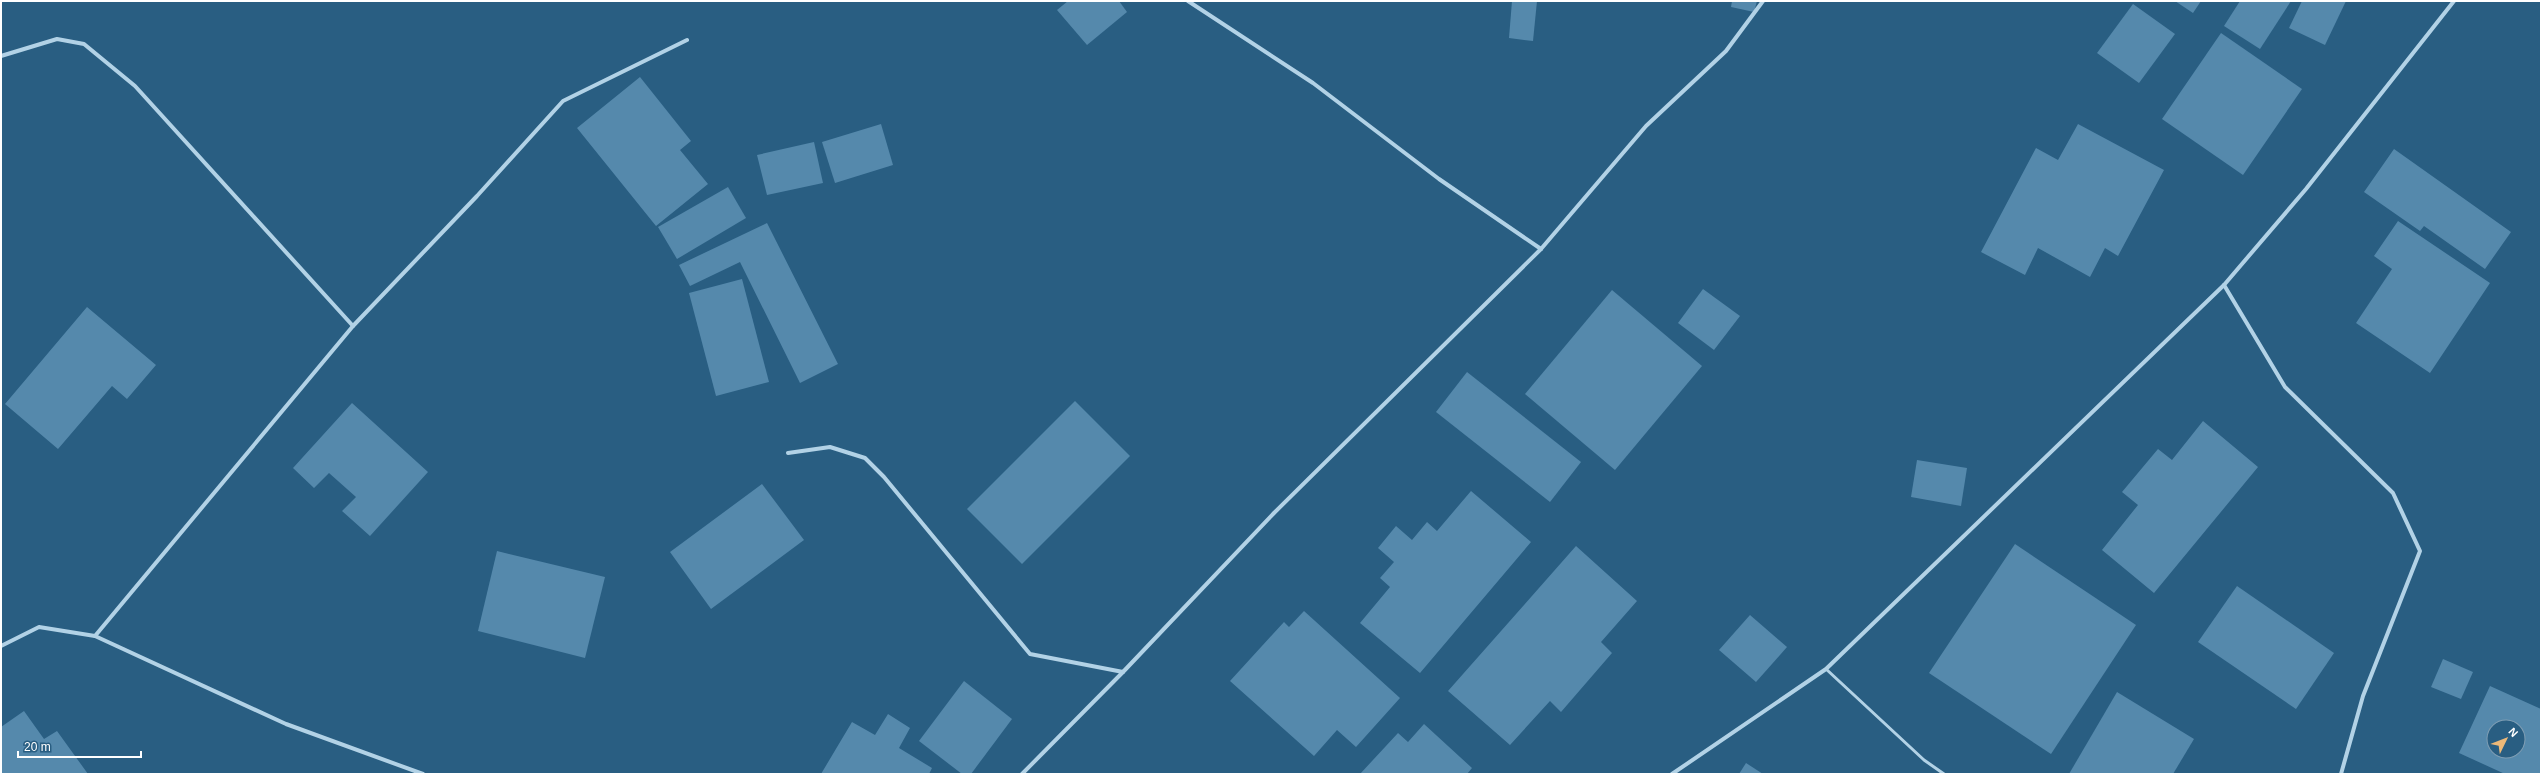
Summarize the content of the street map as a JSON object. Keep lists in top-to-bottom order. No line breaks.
{"scale_bar":"20 m","north":"top right"}
